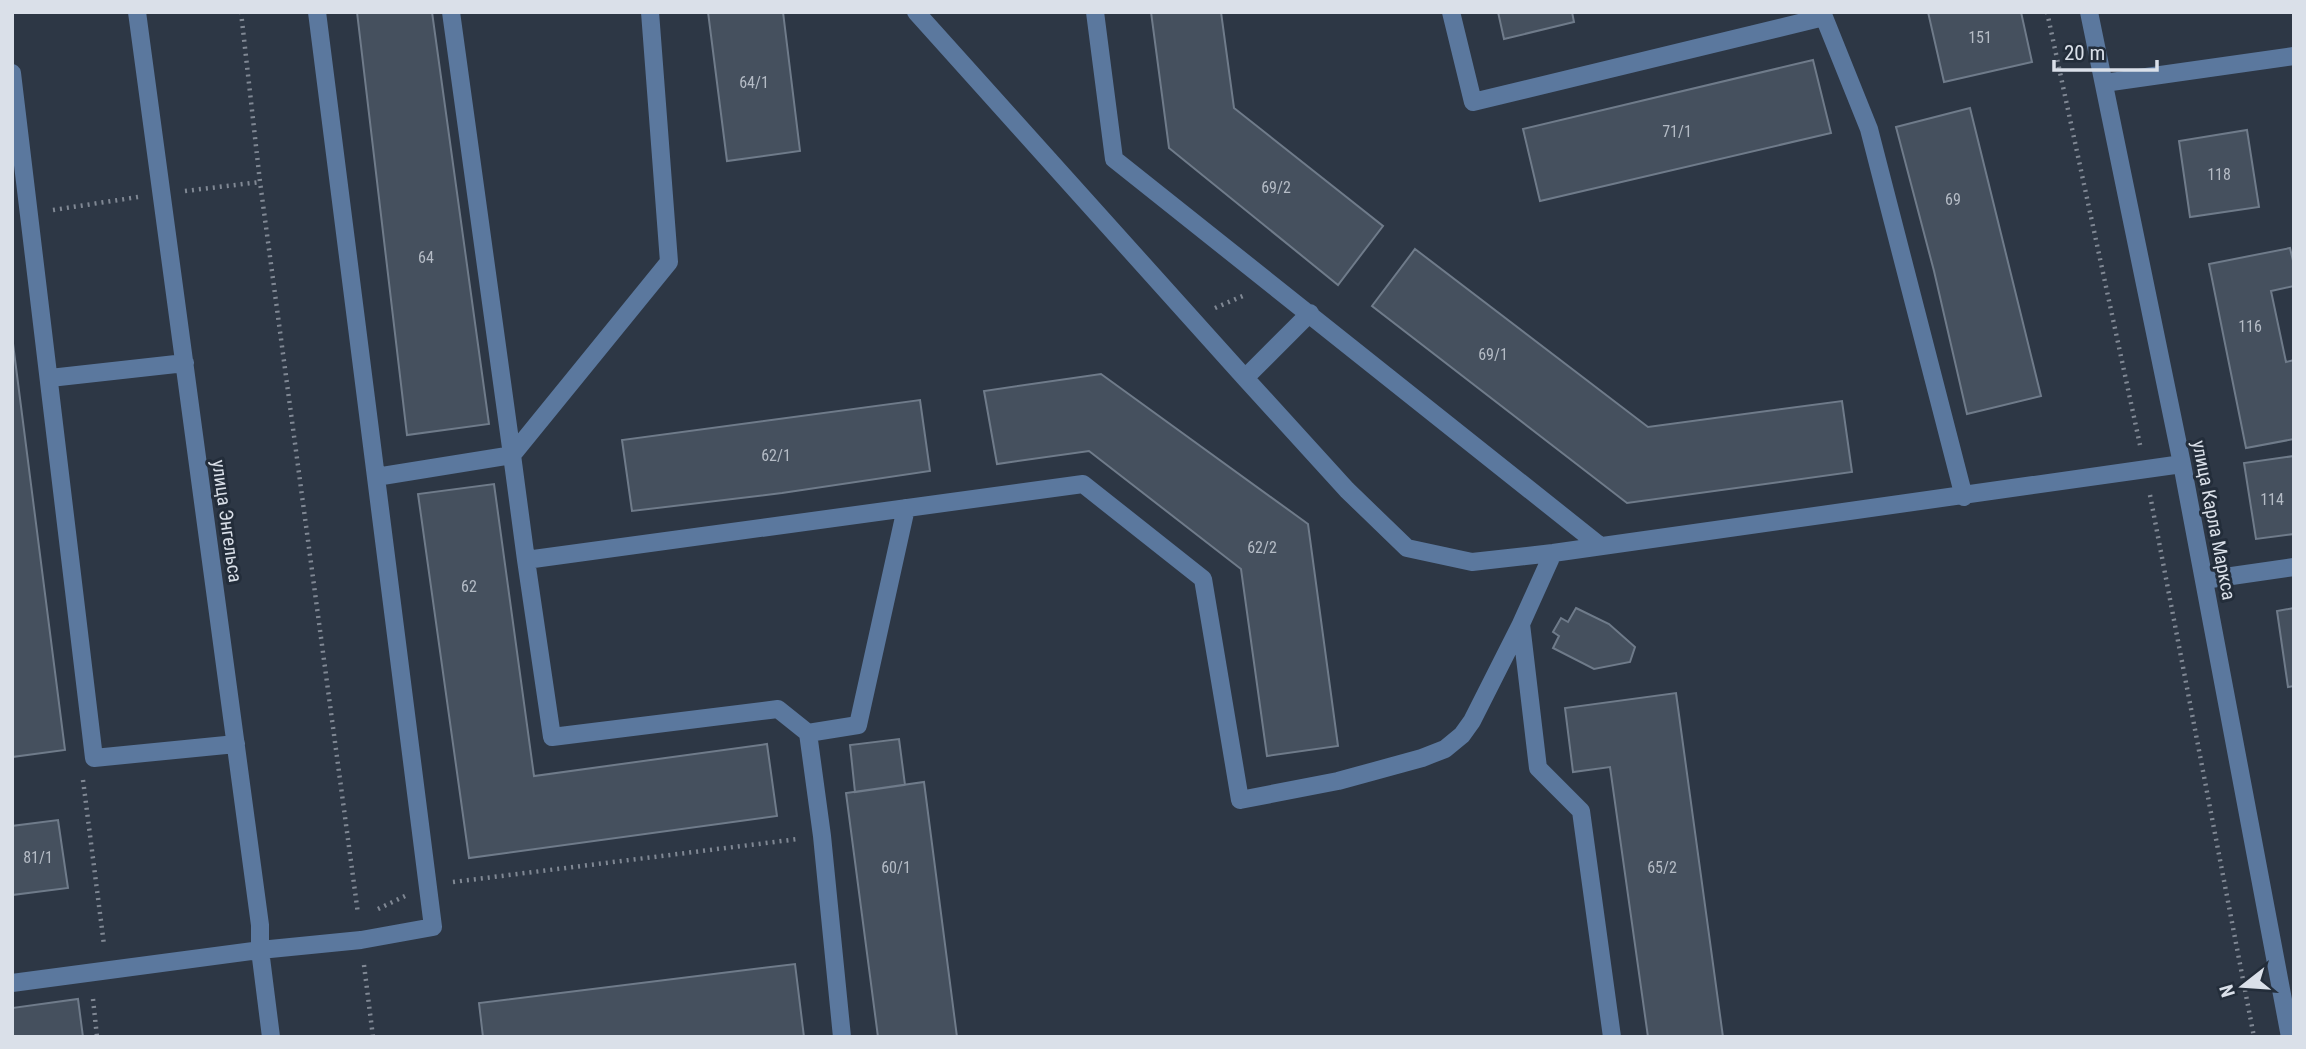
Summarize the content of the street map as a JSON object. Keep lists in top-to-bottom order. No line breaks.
{"streets":{"street":["улица Карла Маркса","улица Энгельса"]},"house_numbers":["151","64/1","71/1","118","69/2","69","64","116","69/1","62/1","114","62/2","62","81/1","60/1","65/2"],"scale_bar":"20 m","north":"left"}
